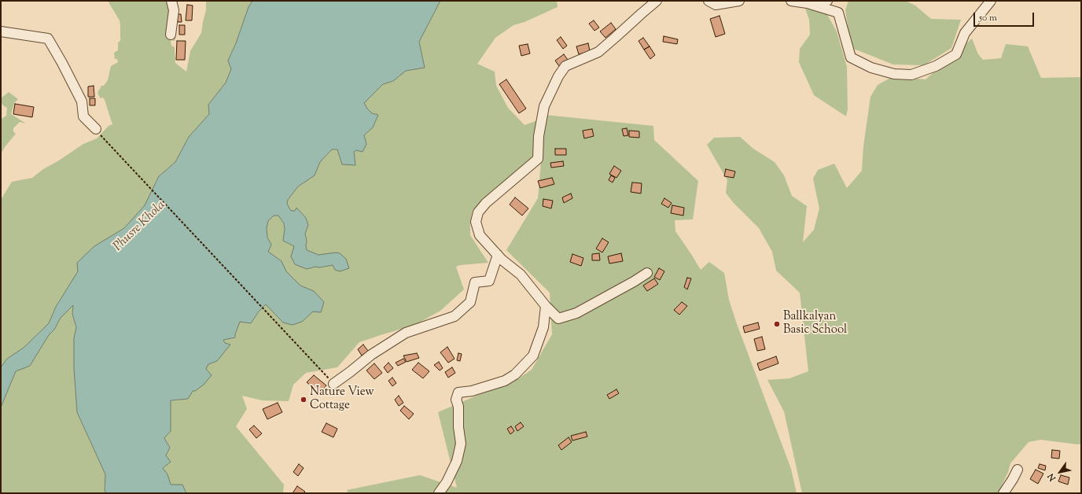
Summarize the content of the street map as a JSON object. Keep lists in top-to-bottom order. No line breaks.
{"water":["Phusre Khola"],"places":["Ballkalyan Basic School","Nature View Cottage"],"scale_bar":"50 m","north":"bottom left"}
